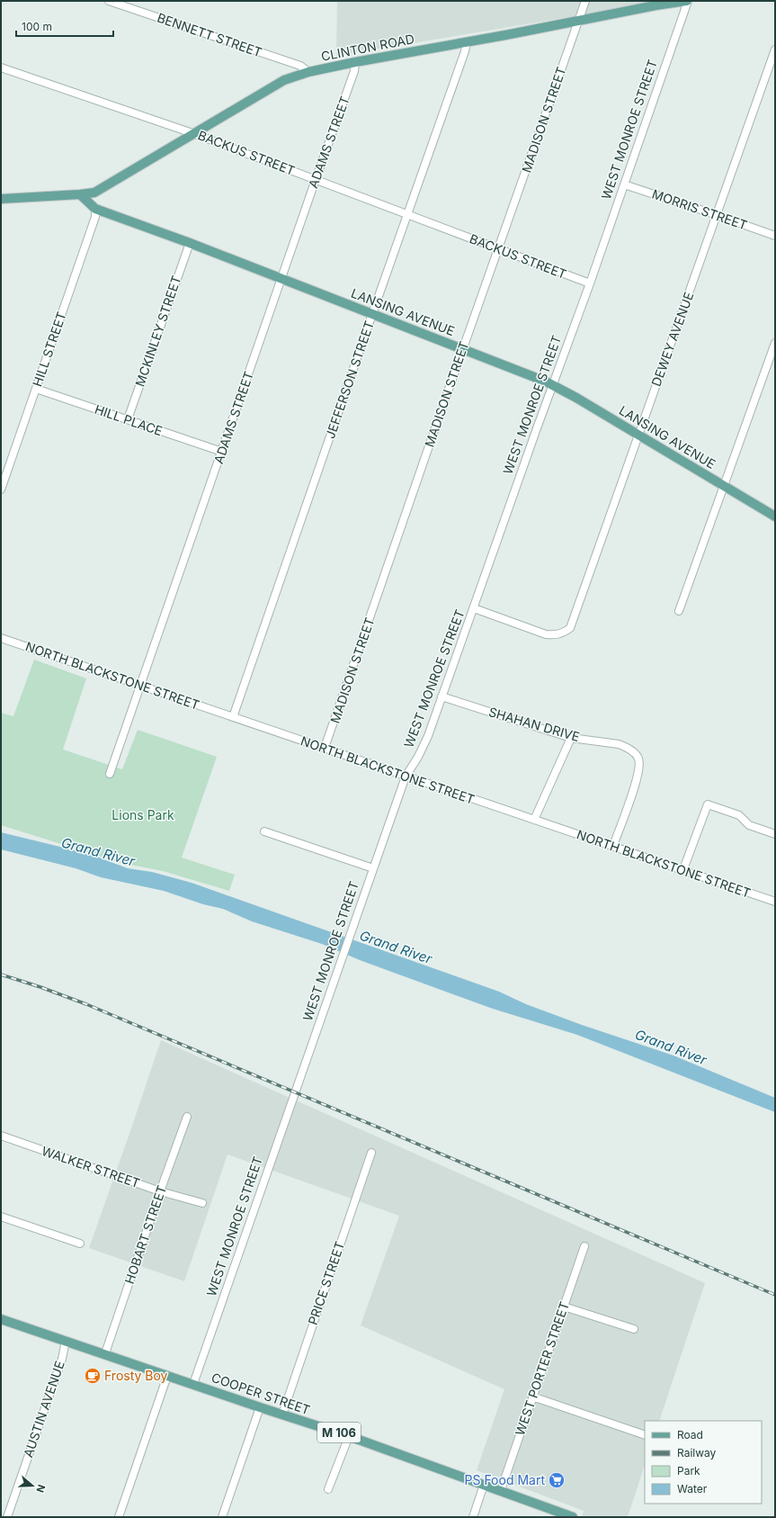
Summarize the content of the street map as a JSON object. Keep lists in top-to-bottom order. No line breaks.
{"streets":{"main road":["CLINTON ROAD","LANSING AVENUE","COOPER STREET","M 106"],"street":["BENNETT STREET","MADISON STREET","WEST MONROE STREET","ADAMS STREET","BACKUS STREET","MORRIS STREET","MCKINLEY STREET","DEWEY AVENUE","HILL STREET","JEFFERSON STREET","HILL PLACE","NORTH BLACKSTONE STREET","SHAHAN DRIVE","WALKER STREET","HOBART STREET","PRICE STREET","WEST PORTER STREET","AUSTIN AVENUE"]},"crossings":[["BENNETT STREET","CLINTON ROAD"],["CLINTON ROAD","MADISON STREET"],["CLINTON ROAD","WEST MONROE STREET"],["CLINTON ROAD","ADAMS STREET"],["CLINTON ROAD","BACKUS STREET"],["CLINTON ROAD","LANSING AVENUE"],["CLINTON ROAD","JEFFERSON STREET"],["MADISON STREET","BACKUS STREET"],["MADISON STREET","LANSING AVENUE"],["MADISON STREET","NORTH BLACKSTONE STREET"],["WEST MONROE STREET","BACKUS STREET"],["WEST MONROE STREET","MORRIS STREET"],["WEST MONROE STREET","LANSING AVENUE"],["WEST MONROE STREET","DEWEY AVENUE"],["WEST MONROE STREET","NORTH BLACKSTONE STREET"],["WEST MONROE STREET","SHAHAN DRIVE"],["WEST MONROE STREET","COOPER STREET"],["ADAMS STREET","BACKUS STREET"],["ADAMS STREET","LANSING AVENUE"],["ADAMS STREET","HILL PLACE"],["ADAMS STREET","NORTH BLACKSTONE STREET"],["BACKUS STREET","JEFFERSON STREET"],["MORRIS STREET","DEWEY AVENUE"],["LANSING AVENUE","MCKINLEY STREET"],["LANSING AVENUE","DEWEY AVENUE"],["LANSING AVENUE","HILL STREET"],["LANSING AVENUE","JEFFERSON STREET"],["MCKINLEY STREET","HILL PLACE"],["HILL STREET","HILL PLACE"],["JEFFERSON STREET","NORTH BLACKSTONE STREET"],["NORTH BLACKSTONE STREET","SHAHAN DRIVE"],["WALKER STREET","HOBART STREET"],["HOBART STREET","COOPER STREET"],["PRICE STREET","COOPER STREET"],["WEST PORTER STREET","COOPER STREET"],["COOPER STREET","AUSTIN AVENUE"]],"water":["Grand River"],"parks":["Lions Park"],"places":{"cafe":["Frosty Boy"],"supermarket":["PS Food Mart"]},"legend":["Road","Railway","Park","Water"],"scale_bar":"100 m","north":"right"}
